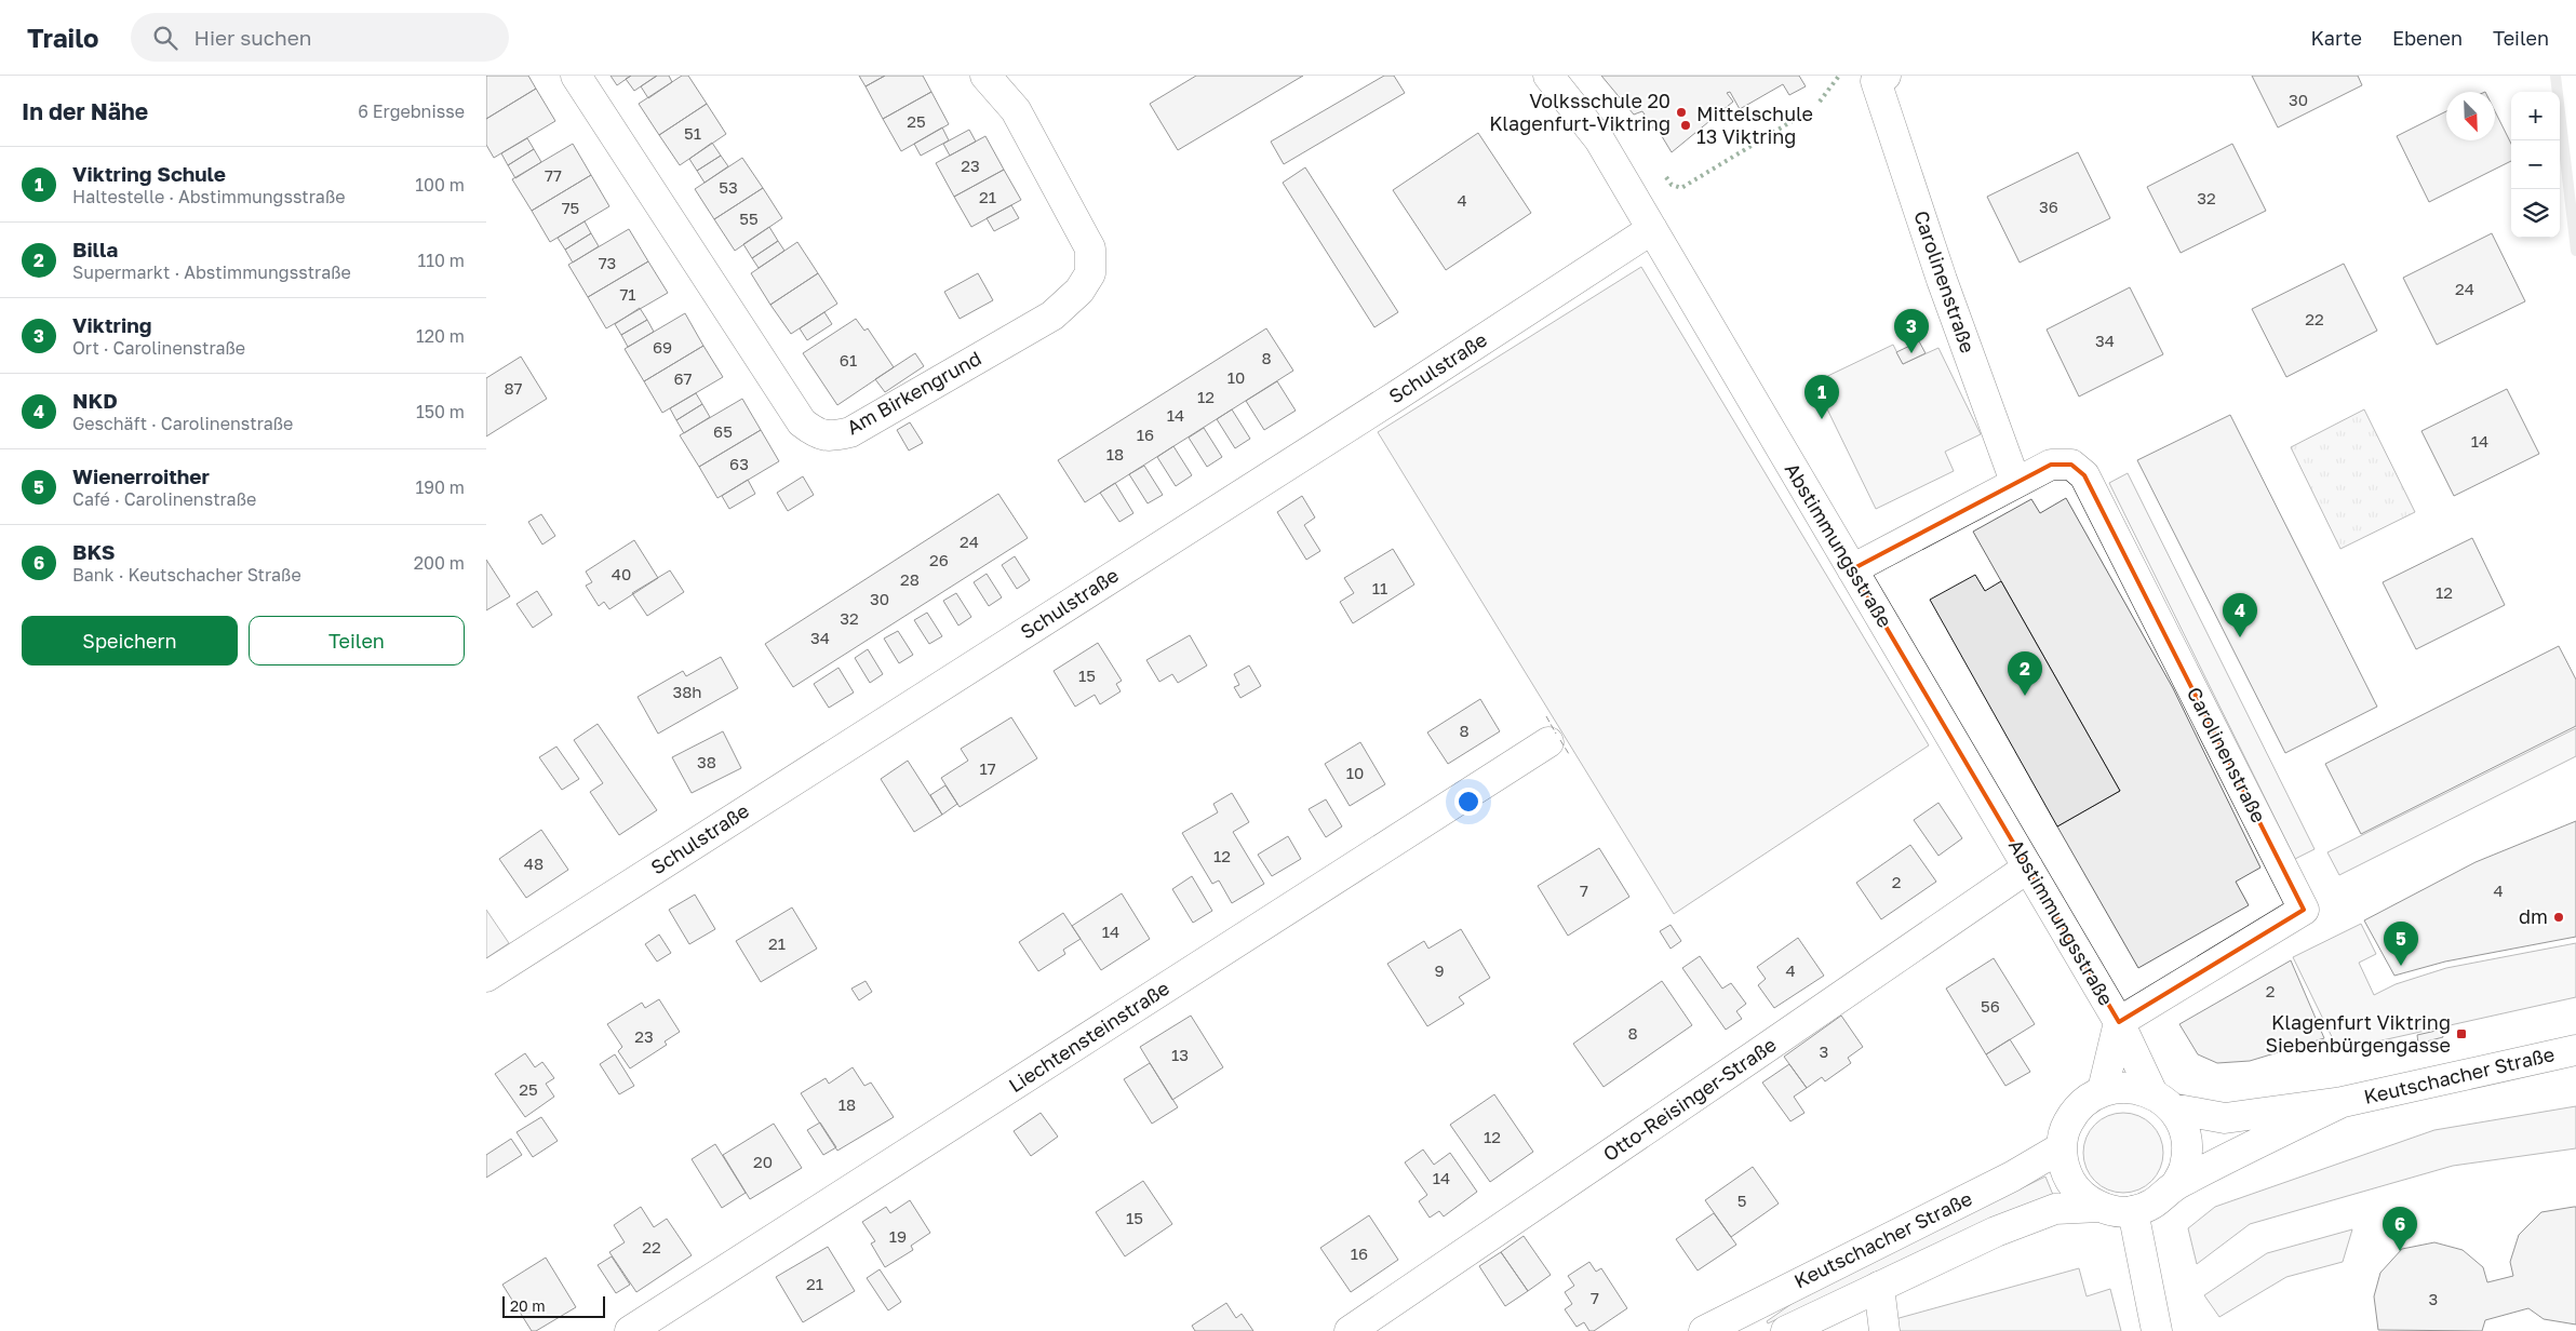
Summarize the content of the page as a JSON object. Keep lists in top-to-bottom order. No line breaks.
{"streets":{"street":["Carolinenstraße","Schulstraße","Am Birkengrund","Abstimmungsstraße","Liechtensteinstraße","Keutschacher Straße","Otto-Reisinger-Straße"]},"crossings":[["Carolinenstraße","Abstimmungsstraße"],["Schulstraße","Abstimmungsstraße"],["Abstimmungsstraße","Keutschacher Straße"],["Abstimmungsstraße","Otto-Reisinger-Straße"]],"places":{"other":["Volksschule 20 Klagenfurt-Viktring","Mittelschule 13 Viktring","dm"],"transit":["Klagenfurt Viktring Siebenbürgengasse"]},"house_numbers":["30","25","51","23","77","53","21","32","4","36","75","55","73","24","71","22","34","69","8","61","10","67","87","12","14","65","16","14","18","63","24","26","40","28","11","12","30","32","34","15","38h","8","38","17","10","12","48","2","7","4","14","21","9","4","2","56","8","23","3","13","25","18","12","20","14","5","15","19","22","16","21","7","3"],"scale_bar":"20 m","north":"bottom right","page":{"header":"Trailo","search":"Hier suchen","nav":["Karte","Ebenen","Teilen"],"heading":["In der Nähe","6 Ergebnisse"],"map_buttons":["+","−"],"list":[{"mark":"1","name":"Viktring Schule","note":"Haltestelle · Abstimmungsstraße","value":"100 m"},{"mark":"2","name":"Billa","note":"Supermarkt · Abstimmungsstraße","value":"110 m"},{"mark":"3","name":"Viktring","note":"Ort · Carolinenstraße","value":"120 m"},{"mark":"4","name":"NKD","note":"Geschäft · Carolinenstraße","value":"150 m"},{"mark":"5","name":"Wienerroither","note":"Café · Carolinenstraße","value":"190 m"},{"mark":"6","name":"BKS","note":"Bank · Keutschacher Straße","value":"200 m"}],"pins":["3","1","4","2","5","6"],"buttons":["Speichern","Teilen"],"scale":"20 m"}}
